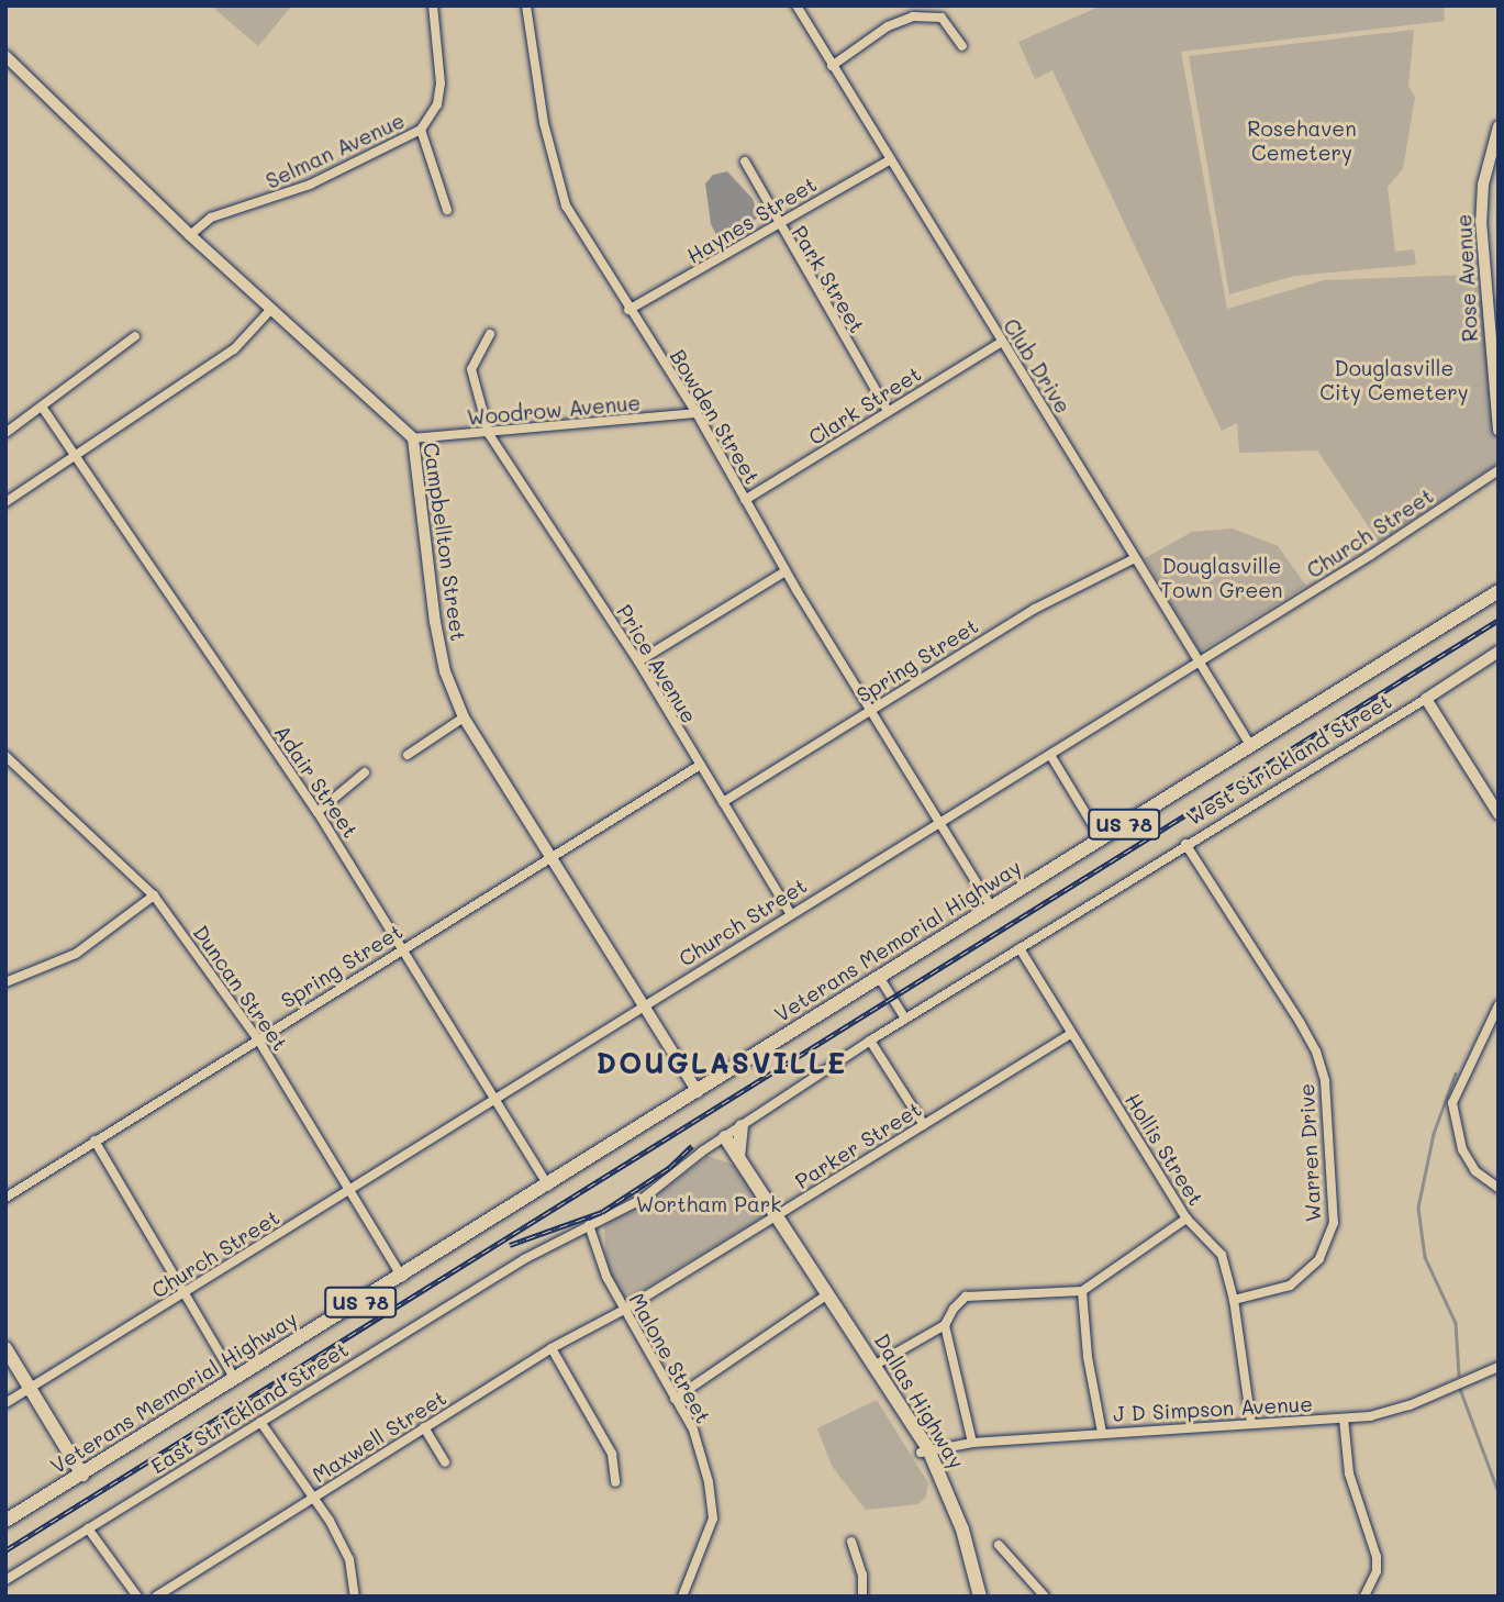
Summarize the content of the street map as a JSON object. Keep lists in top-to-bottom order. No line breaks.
{"streets":{"main road":["Rose Avenue","Campbellton Street","West Strickland Street","US 78","Veterans Memorial Highway","Dallas Highway"],"street":["Selman Avenue","Haynes Street","Park Street","Club Drive","Clark Street","Woodrow Avenue","Bowden Street","Church Street","Spring Street","Price Avenue","Adair Street","Duncan Street","Parker Street","Hollis Street","Warren Drive","Malone Street","East Strickland Street","J D Simpson Avenue","Maxwell Street"]},"crossings":[["Selman Avenue","Campbellton Street"],["Haynes Street","Park Street"],["Haynes Street","Club Drive"],["Haynes Street","Bowden Street"],["Park Street","Clark Street"],["Club Drive","Clark Street"],["Club Drive","Church Street"],["Club Drive","Spring Street"],["Club Drive","Veterans Memorial Highway"],["Clark Street","Bowden Street"],["Woodrow Avenue","Bowden Street"],["Woodrow Avenue","Campbellton Street"],["Woodrow Avenue","Price Avenue"],["Bowden Street","Church Street"],["Bowden Street","Spring Street"],["Bowden Street","Veterans Memorial Highway"],["Church Street","Campbellton Street"],["Church Street","Price Avenue"],["Church Street","Adair Street"],["Church Street","Duncan Street"],["Campbellton Street","Spring Street"],["Campbellton Street","Veterans Memorial Highway"],["Spring Street","Price Avenue"],["Spring Street","Adair Street"],["Spring Street","Duncan Street"],["West Strickland Street","Hollis Street"],["West Strickland Street","Warren Drive"],["West Strickland Street","East Strickland Street"],["Adair Street","Veterans Memorial Highway"],["Veterans Memorial Highway","Duncan Street"],["Parker Street","Hollis Street"],["Parker Street","Malone Street"],["Parker Street","Dallas Highway"],["Parker Street","Maxwell Street"],["Hollis Street","Warren Drive"],["Hollis Street","East Strickland Street"],["Hollis Street","J D Simpson Avenue"],["Malone Street","East Strickland Street"],["Malone Street","Maxwell Street"],["Dallas Highway","East Strickland Street"],["Dallas Highway","J D Simpson Avenue"]],"districts":["DOUGLASVILLE"],"parks":["Rosehaven Cemetery","Douglasville City Cemetery","Douglasville Town Green","Wortham Park"]}
